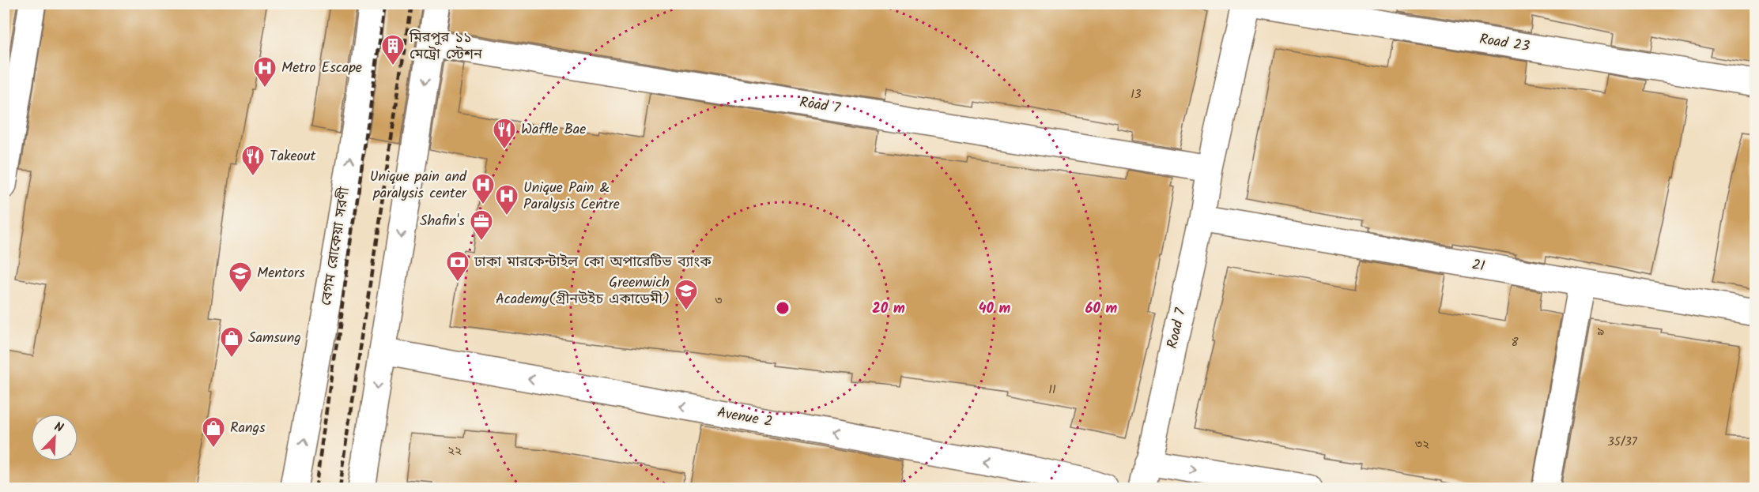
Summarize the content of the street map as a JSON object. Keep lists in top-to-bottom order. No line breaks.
{"streets":{"street":["Road 23","Road 7","বেগম রোকেয়া সরণী","21","Avenue 2"]},"crossings":[["Road 7","21"]],"one_way":["Avenue 2"],"places":{"building":["মিরপুর ১১ মেট্রো স্টেশন"],"hospital":["Metro Escape","Unique pain and paralysis center","Unique Pain & Paralysis Centre"],"restaurant":["Waffle Bae","Takeout"],"office":["Shafin's"],"bank":["ঢাকা মারকেন্টাইল কো অপারেটিভ ব্যাংক"],"school or university":["Mentors","Greenwich Academy(গ্রীনউইচ একাডেমী)"],"shop":["Samsung","Rangs"]},"house_numbers":["13","৩","৯","8","11","35/37","৩২","২২"],"north":"top right","rings":["20 m","40 m","60 m"]}
